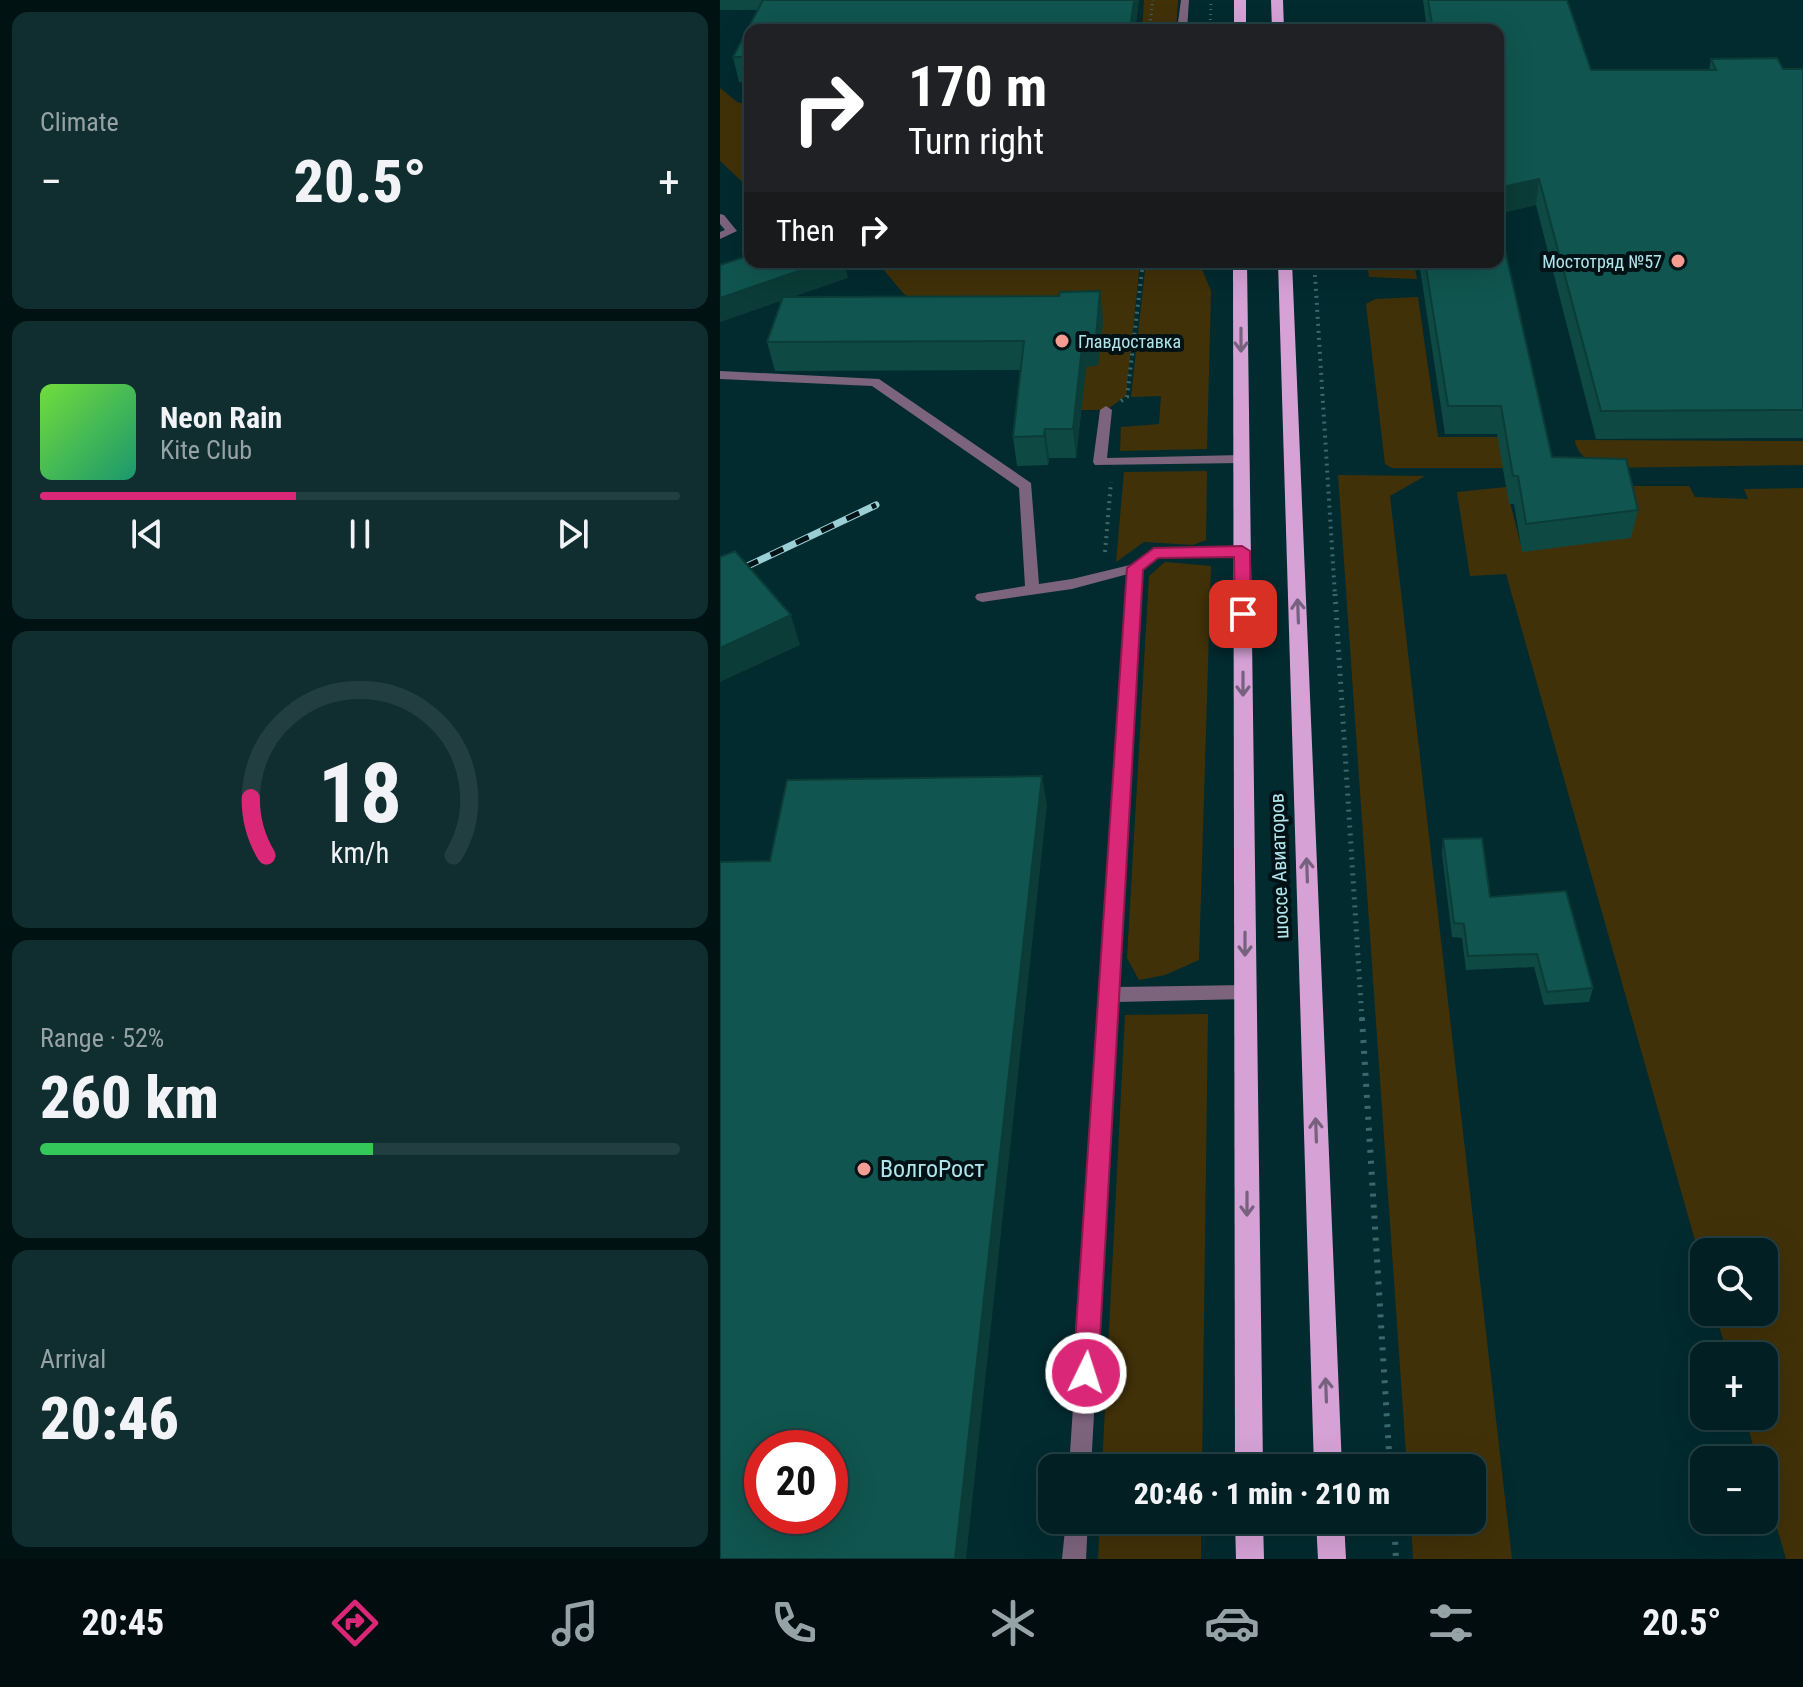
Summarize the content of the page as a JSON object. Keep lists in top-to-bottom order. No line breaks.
{"streets":{"main road":["шоссе Авиаторов"]},"places":["Мостотряд №57","Главдоставка","ВолгоРост"],"page":{"tile":["Climate",["Range · 52%","260 km"],["Arrival","20:46"]],"turn":["170 m","Turn right"],"heat":["−","20.5°","+"],"then":"Then","song":["Neon Rain","Kite Club"],"map_buttons":["+","−"],"limit":"20","trip":"20:46 · 1 min · 210 m","tabs":["20:45","20.5°"],"gauge":["18","km/h"]}}
